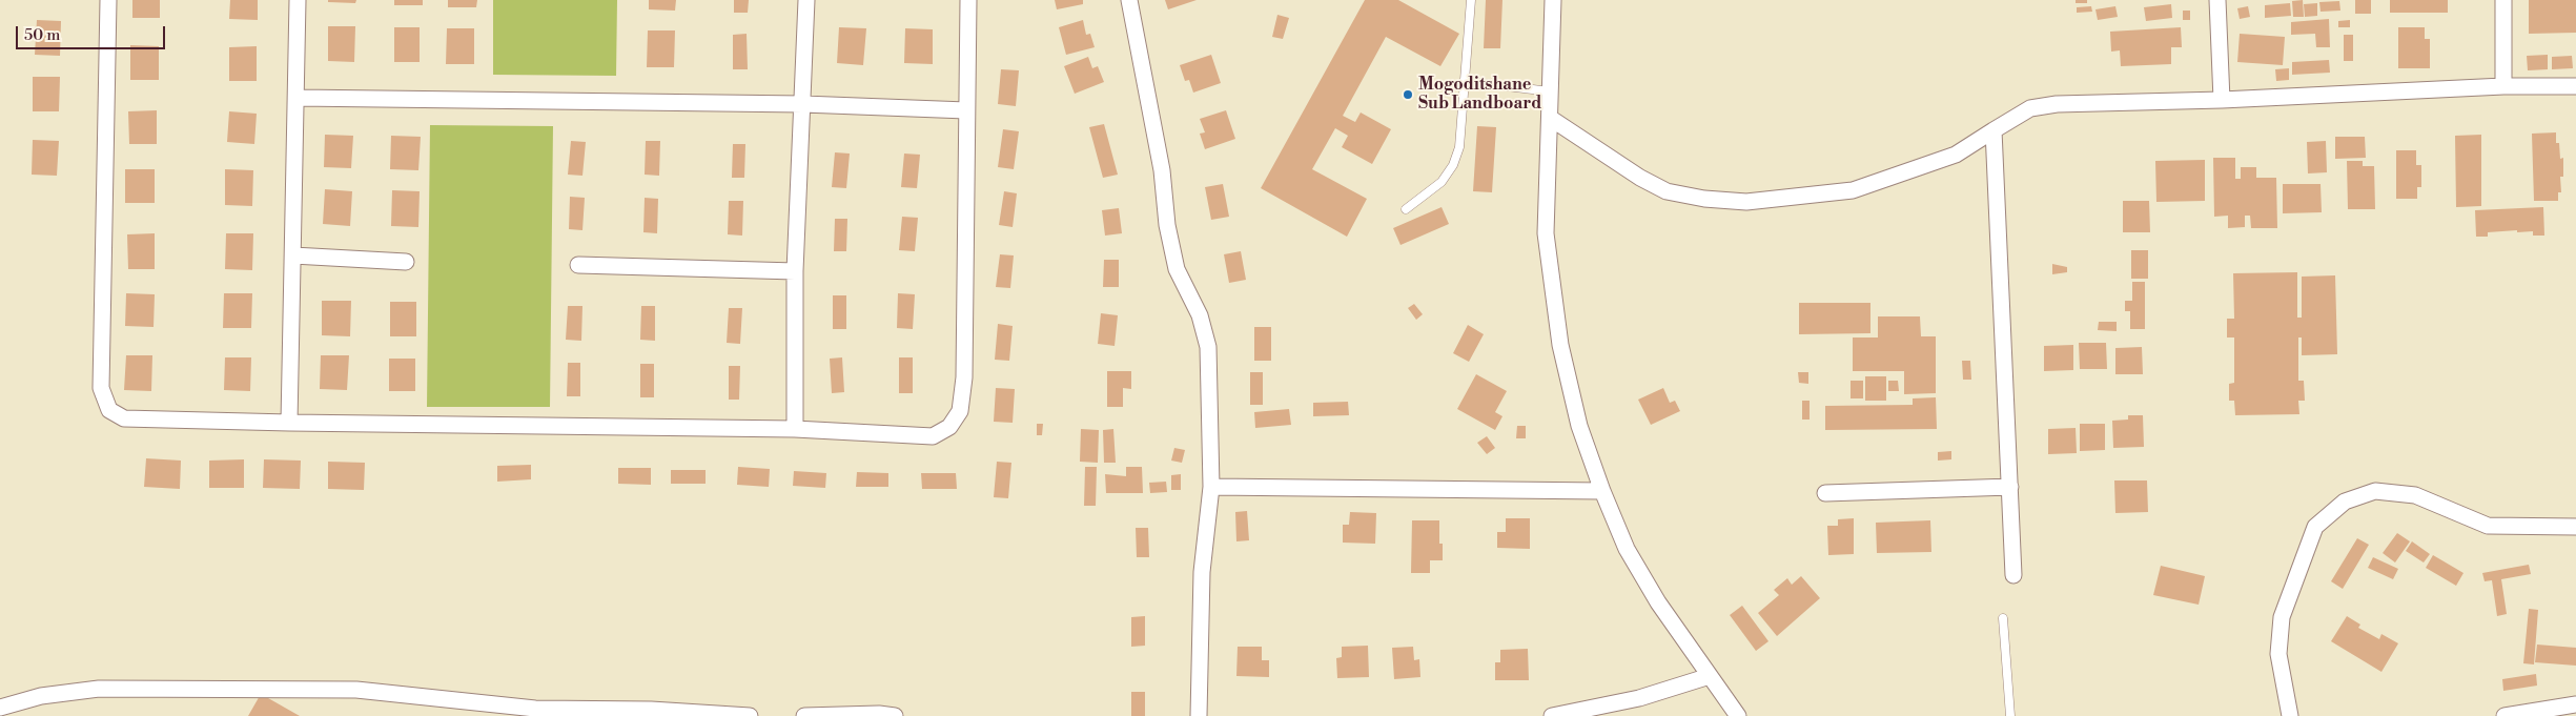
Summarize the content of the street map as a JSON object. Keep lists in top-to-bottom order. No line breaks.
{"places":["Mogoditshane Sub Landboard"],"scale_bar":"50 m"}
